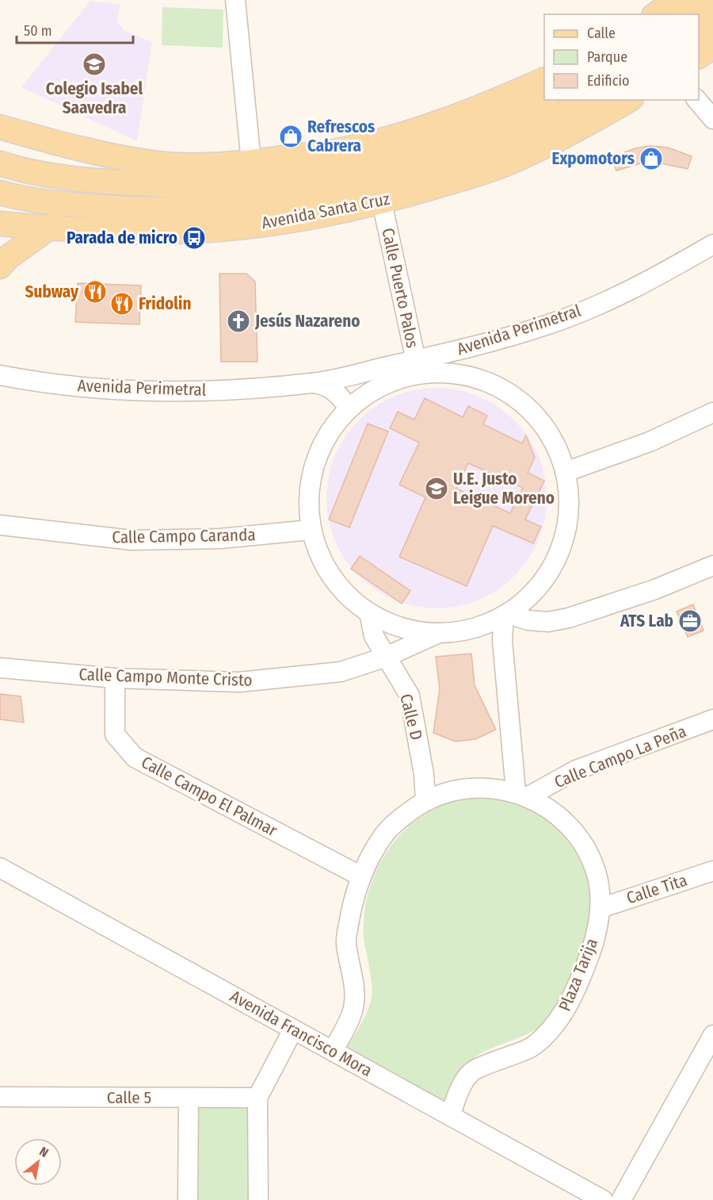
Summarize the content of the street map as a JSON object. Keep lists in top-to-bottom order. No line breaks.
{"streets":{"main road":["Avenida Santa Cruz"],"street":["Calle Puerto Palos","Avenida Perimetral","Calle Campo Caranda","Calle Campo Monte Cristo","Calle D","Calle Campo La Peña","Calle Campo El Palmar","Calle Tita","Plaza Tarija","Avenida Francisco Mora","Calle 5"]},"crossings":[["Avenida Santa Cruz","Calle Puerto Palos"],["Calle Puerto Palos","Avenida Perimetral"],["Calle Campo Monte Cristo","Calle D"],["Calle Campo Monte Cristo","Calle Campo El Palmar"],["Calle D","Plaza Tarija"],["Calle Campo La Peña","Plaza Tarija"],["Calle Campo El Palmar","Plaza Tarija"],["Calle Tita","Plaza Tarija"],["Plaza Tarija","Avenida Francisco Mora"]],"places":{"school or university":["Colegio Isabel Saavedra","U.E. Justo Leigue Moreno"],"shop":["Refrescos Cabrera","Expomotors"],"bus stop":["Parada de micro"],"restaurant":["Subway","Fridolin"],"church":["Jesús Nazareno"],"office":["ATS Lab"]},"legend":["Calle","Parque","Edificio"],"scale_bar":"50 m","north":"top right"}
